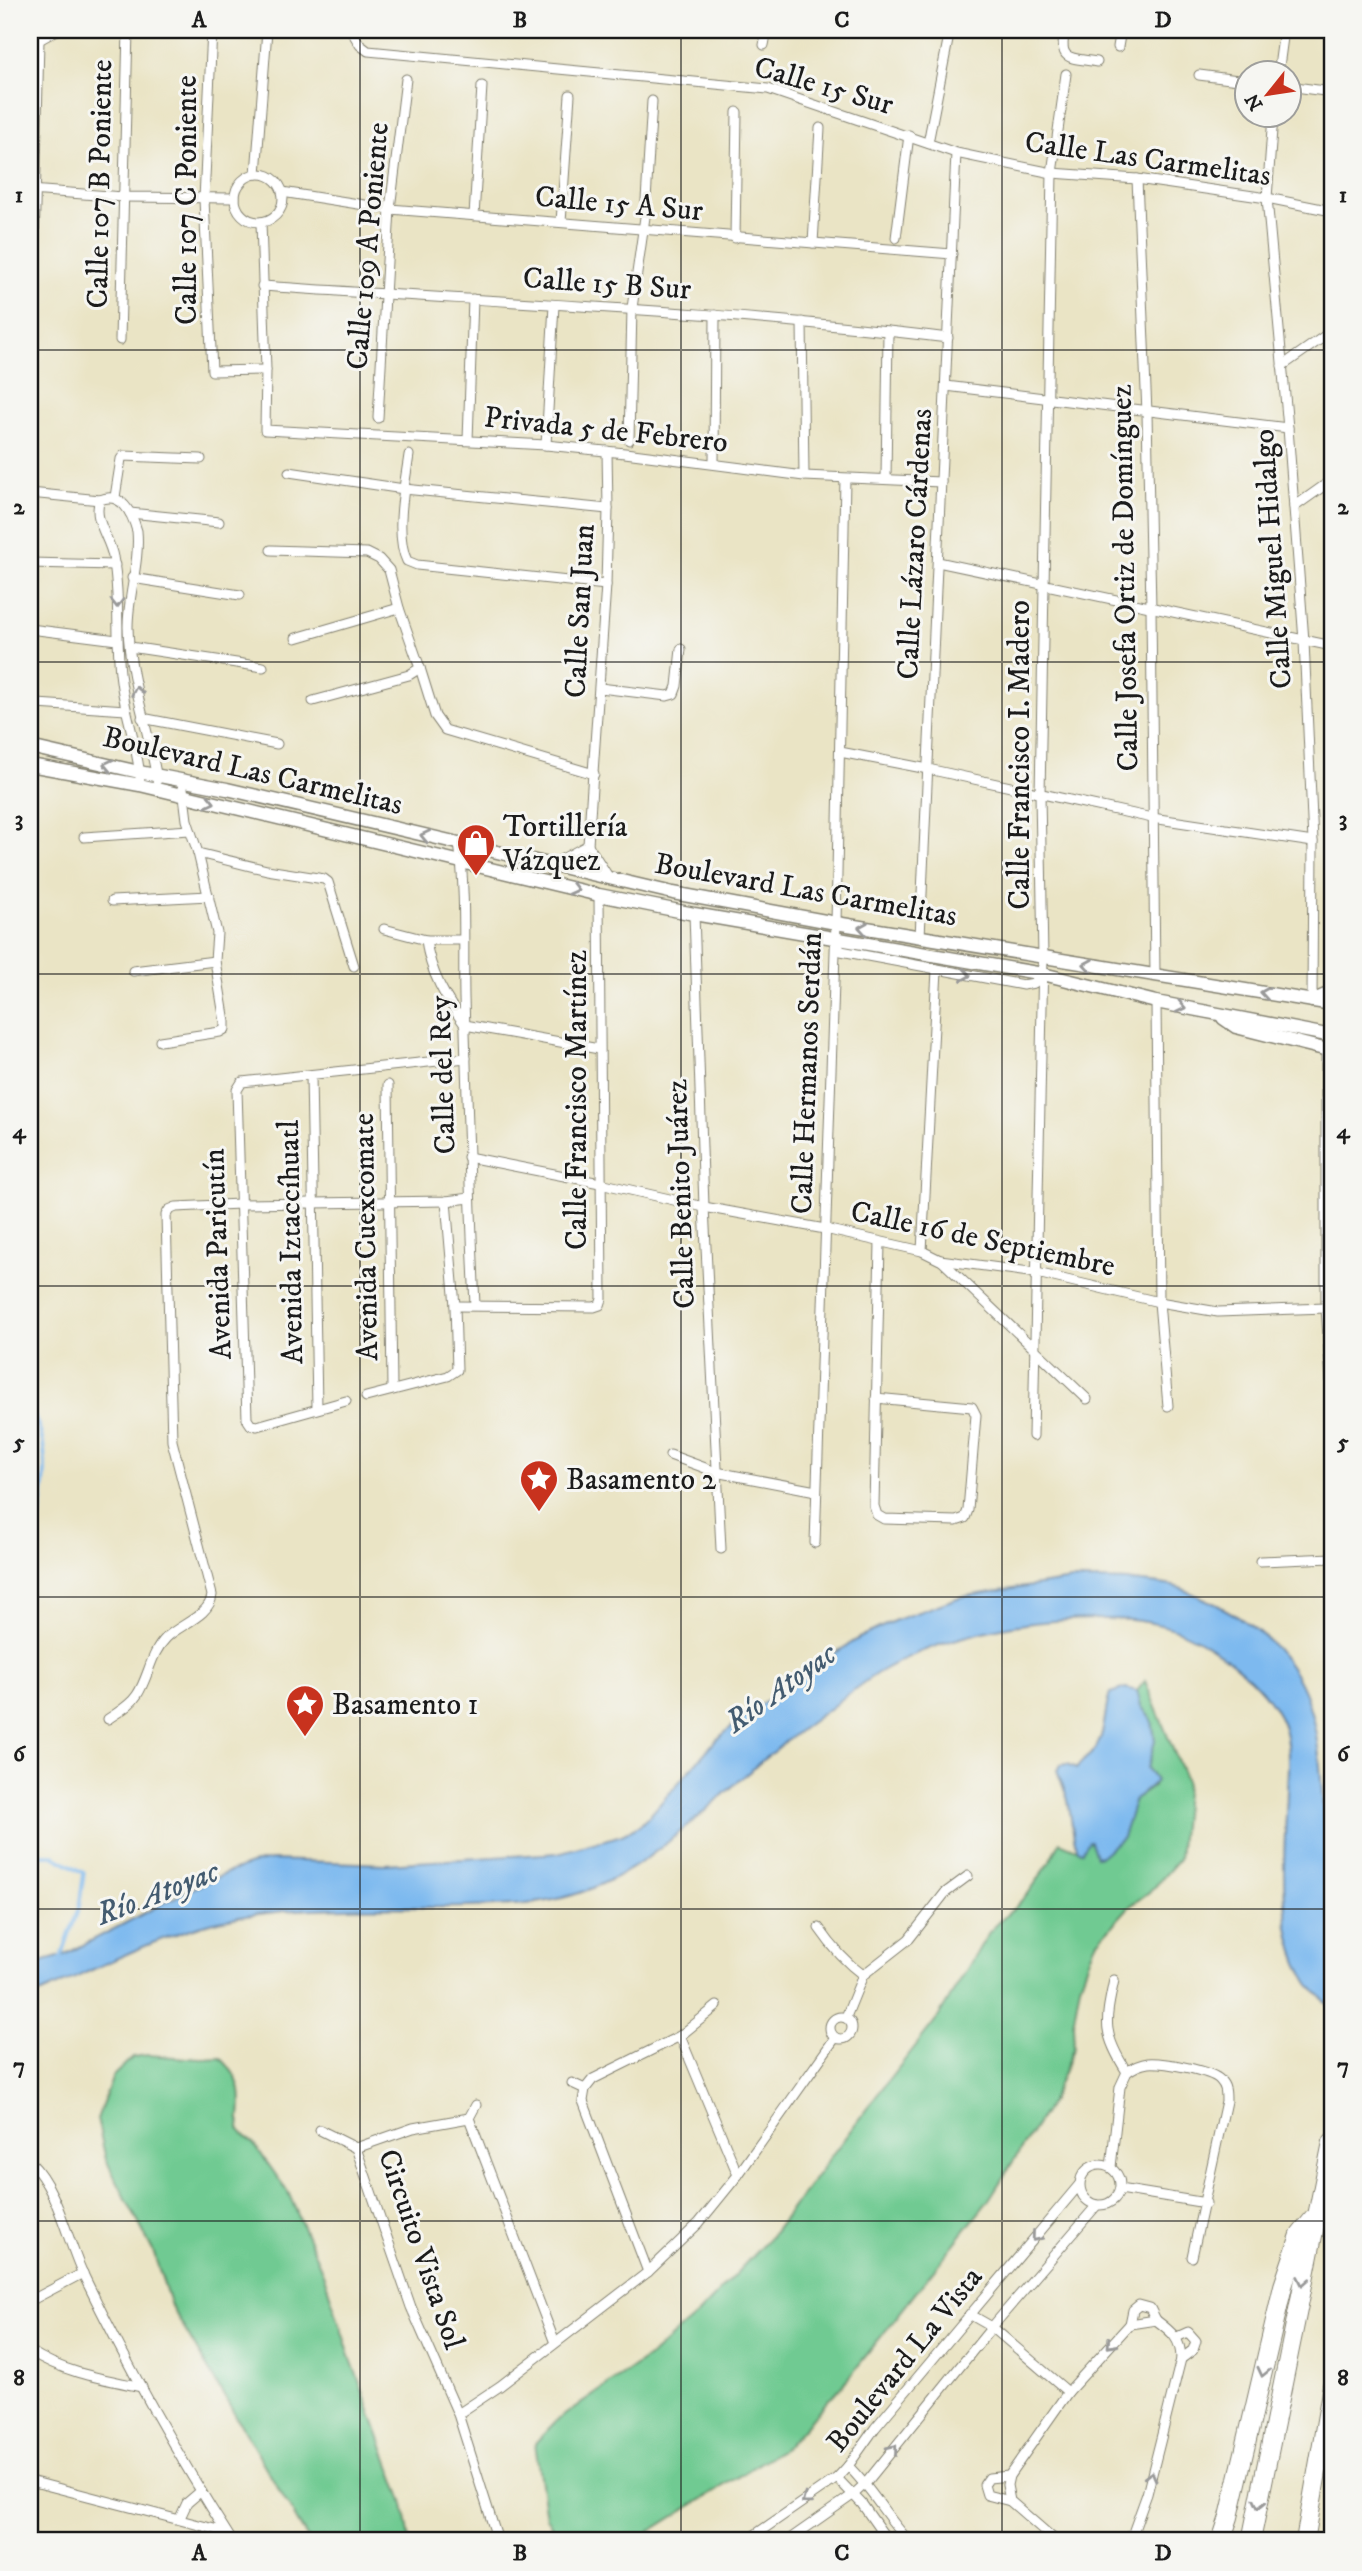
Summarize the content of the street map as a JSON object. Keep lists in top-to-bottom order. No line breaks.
{"streets":{"main road":["Boulevard Las Carmelitas"],"street":["Calle 15 Sur","Calle Las Carmelitas","Calle 107 B Poniente","Calle 107 C Poniente","Calle 15 A Sur","Calle 109 A Poniente","Calle 15 B Sur","Privada 5 de Febrero","Calle Lázaro Cárdenas","Calle Miguel Hidalgo","Calle Josefa Ortiz de Domínguez","Calle San Juan","Calle Francisco I. Madero","Calle Hermanos Serdán","Calle del Rey","Calle Francisco Martínez","Calle Benito Juárez","Avenida Cuexcomate","Calle 16 de Septiembre","Avenida Iztaccíhuatl","Avenida Paricutín","Circuito Vista Sol","Boulevard La Vista"]},"crossings":[["Calle 15 Sur","Calle Las Carmelitas"],["Calle 15 Sur","Calle Lázaro Cárdenas"],["Calle Las Carmelitas","Calle Lázaro Cárdenas"],["Calle Las Carmelitas","Calle Miguel Hidalgo"],["Calle Las Carmelitas","Calle Josefa Ortiz de Domínguez"],["Calle Las Carmelitas","Calle Francisco I. Madero"],["Calle 107 C Poniente","Privada 5 de Febrero"],["Calle 15 A Sur","Calle 109 A Poniente"],["Calle 15 A Sur","Calle Lázaro Cárdenas"],["Calle 109 A Poniente","Calle 15 B Sur"],["Calle 15 B Sur","Calle Lázaro Cárdenas"],["Privada 5 de Febrero","Calle Lázaro Cárdenas"],["Privada 5 de Febrero","Calle San Juan"],["Privada 5 de Febrero","Calle Hermanos Serdán"],["Calle Lázaro Cárdenas","Boulevard Las Carmelitas"],["Calle Miguel Hidalgo","Boulevard Las Carmelitas"],["Calle Josefa Ortiz de Domínguez","Boulevard Las Carmelitas"],["Calle Francisco I. Madero","Boulevard Las Carmelitas"],["Calle Francisco I. Madero","Calle 16 de Septiembre"],["Boulevard Las Carmelitas","Calle Hermanos Serdán"],["Boulevard Las Carmelitas","Calle del Rey"],["Boulevard Las Carmelitas","Calle Francisco Martínez"],["Boulevard Las Carmelitas","Calle Benito Juárez"],["Calle Hermanos Serdán","Calle 16 de Septiembre"],["Calle del Rey","Calle Francisco Martínez"],["Calle del Rey","Calle 16 de Septiembre"],["Calle Francisco Martínez","Calle 16 de Septiembre"],["Calle Benito Juárez","Calle 16 de Septiembre"],["Avenida Iztaccíhuatl","Avenida Paricutín"]],"water":["Río Atoyac"],"places":{"shop":["Tortillería Vázquez"],"place":["Basamento 2","Basamento 1"]},"north":"bottom left","grid":{"columns":["A","B","C","D"],"rows":["1","2","3","4","5","6","7","8"]}}
